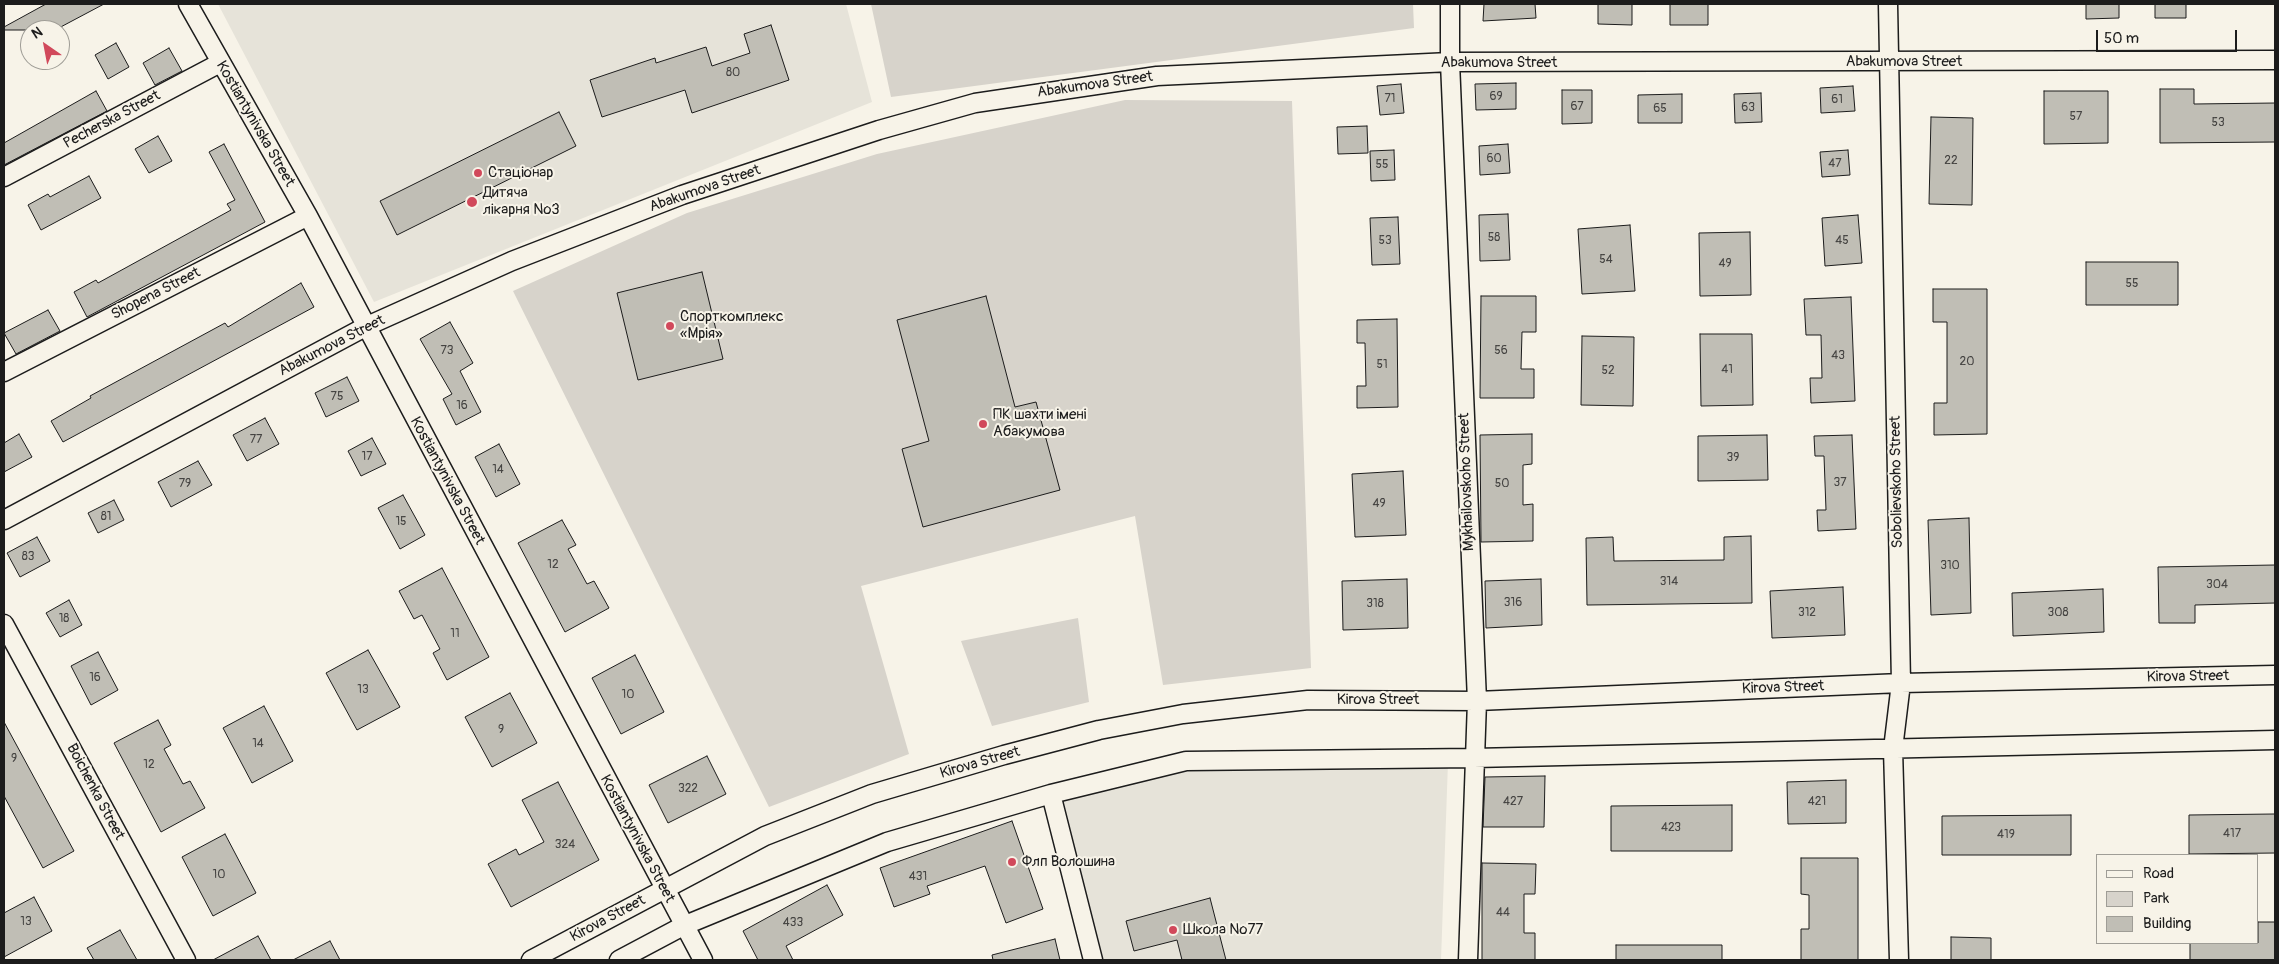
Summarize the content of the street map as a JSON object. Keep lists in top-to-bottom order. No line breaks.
{"streets":{"street":["Abakumova Street","Pecherska Street","Kostiantynivska Street","Shopena Street","Mykhailovskoho Street","Sobolievskoho Street","Kirova Street","Boichenka Street"]},"crossings":[["Abakumova Street","Kostiantynivska Street"],["Abakumova Street","Mykhailovskoho Street"],["Abakumova Street","Sobolievskoho Street"],["Pecherska Street","Kostiantynivska Street"],["Kostiantynivska Street","Shopena Street"],["Kostiantynivska Street","Kirova Street"],["Mykhailovskoho Street","Kirova Street"],["Sobolievskoho Street","Kirova Street"]],"places":["Стаціонар","Дитяча лікарня №3","Спорткомплекс «Мрія»","ПК шахти імені Абакумова","Флп Волошина","Школа №77"],"house_numbers":["80","69","71","61","67","63","65","57","53","60","22","47","55","58","53","45","54","49","55","73","56","43","20","51","41","52","75","16","77","17","39","14","37","79","50","49","81","15","83","12","310","314","304","316","318","312","308","18","11","16","13","10","9","14","9","12","322","427","421","423","417","419","324","10","431","44","13","433"],"legend":["Road","Park","Building"],"scale_bar":"50 m","north":"top left"}
